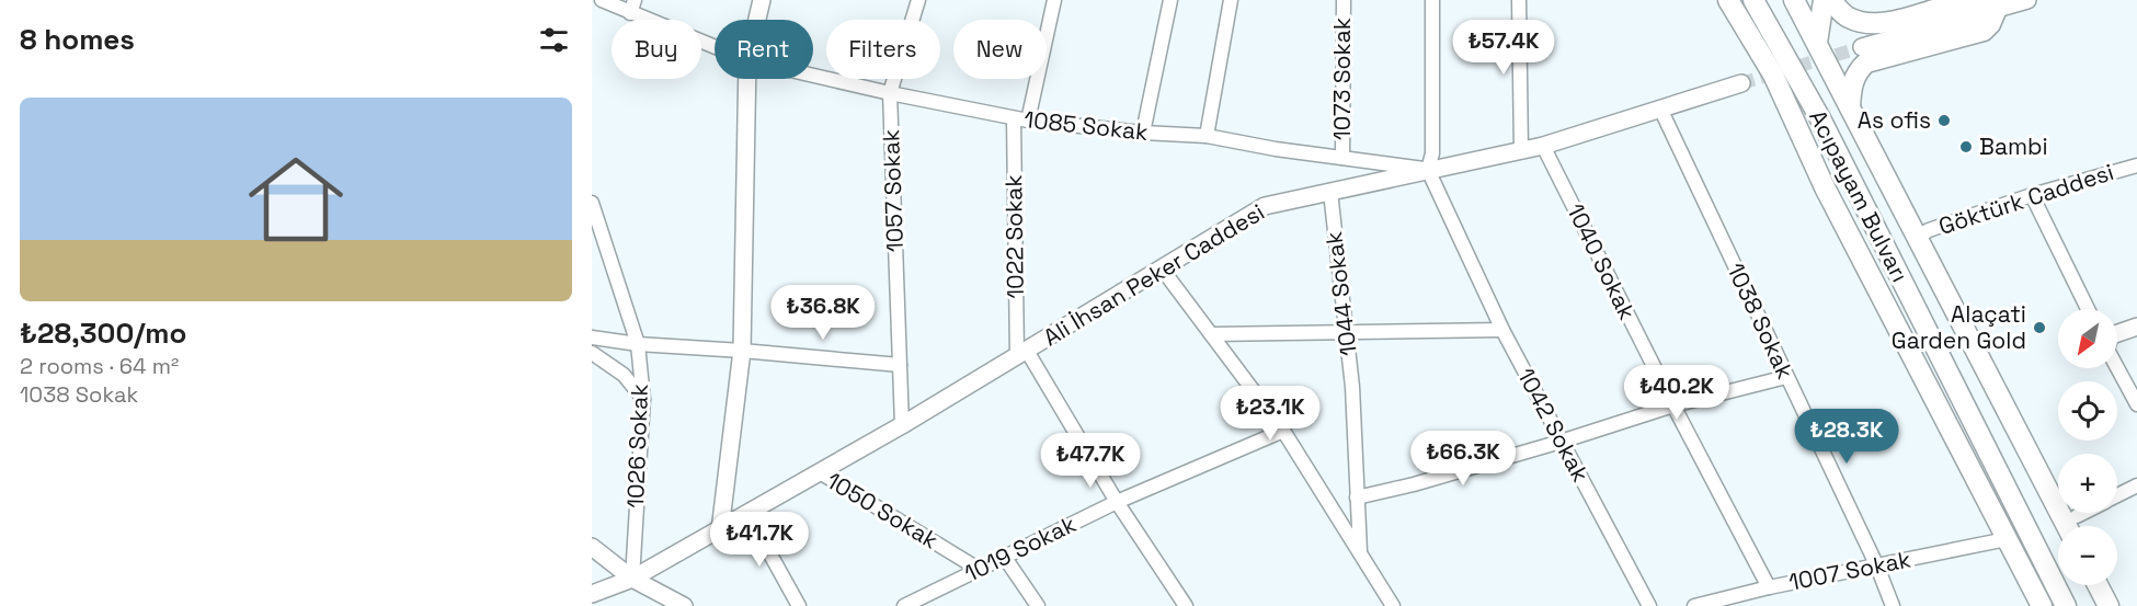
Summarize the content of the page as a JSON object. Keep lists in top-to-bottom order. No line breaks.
{"streets":{"main road":["Acıpayam Bulvarı"],"street":["1073 Sokak","1085 Sokak","1057 Sokak","Göktürk Caddesi","1022 Sokak","1040 Sokak","Ali İhsan Peker Caddesi","1044 Sokak","1038 Sokak","1042 Sokak","1026 Sokak","1050 Sokak","1019 Sokak","1007 Sokak"]},"crossings":[["1073 Sokak","1085 Sokak"],["1085 Sokak","1057 Sokak"],["1085 Sokak","1022 Sokak"],["1085 Sokak","Ali İhsan Peker Caddesi"],["1085 Sokak","1042 Sokak"],["1057 Sokak","Ali İhsan Peker Caddesi"],["Acıpayam Bulvarı","Göktürk Caddesi"],["1022 Sokak","Ali İhsan Peker Caddesi"],["1040 Sokak","Ali İhsan Peker Caddesi"],["1040 Sokak","1007 Sokak"],["Ali İhsan Peker Caddesi","1044 Sokak"],["Ali İhsan Peker Caddesi","1038 Sokak"],["Ali İhsan Peker Caddesi","1042 Sokak"],["Ali İhsan Peker Caddesi","1026 Sokak"],["Ali İhsan Peker Caddesi","1050 Sokak"],["1038 Sokak","1007 Sokak"],["1050 Sokak","1019 Sokak"]],"places":["As ofis","Bambi","Alaçati Garden Gold"],"north":"bottom left","page":{"heading":"8 homes","price":["₺57.4K","₺36.8K","₺40.2K","₺23.1K","₺28.3K","₺66.3K","₺47.7K","₺41.7K"],"chip":["Buy","Rent","Filters","New"],"list":[{"name":"₺28,300/mo","note":"2 rooms · 64 m² · 1038 Sokak"}],"map_buttons":["+","−"]}}
